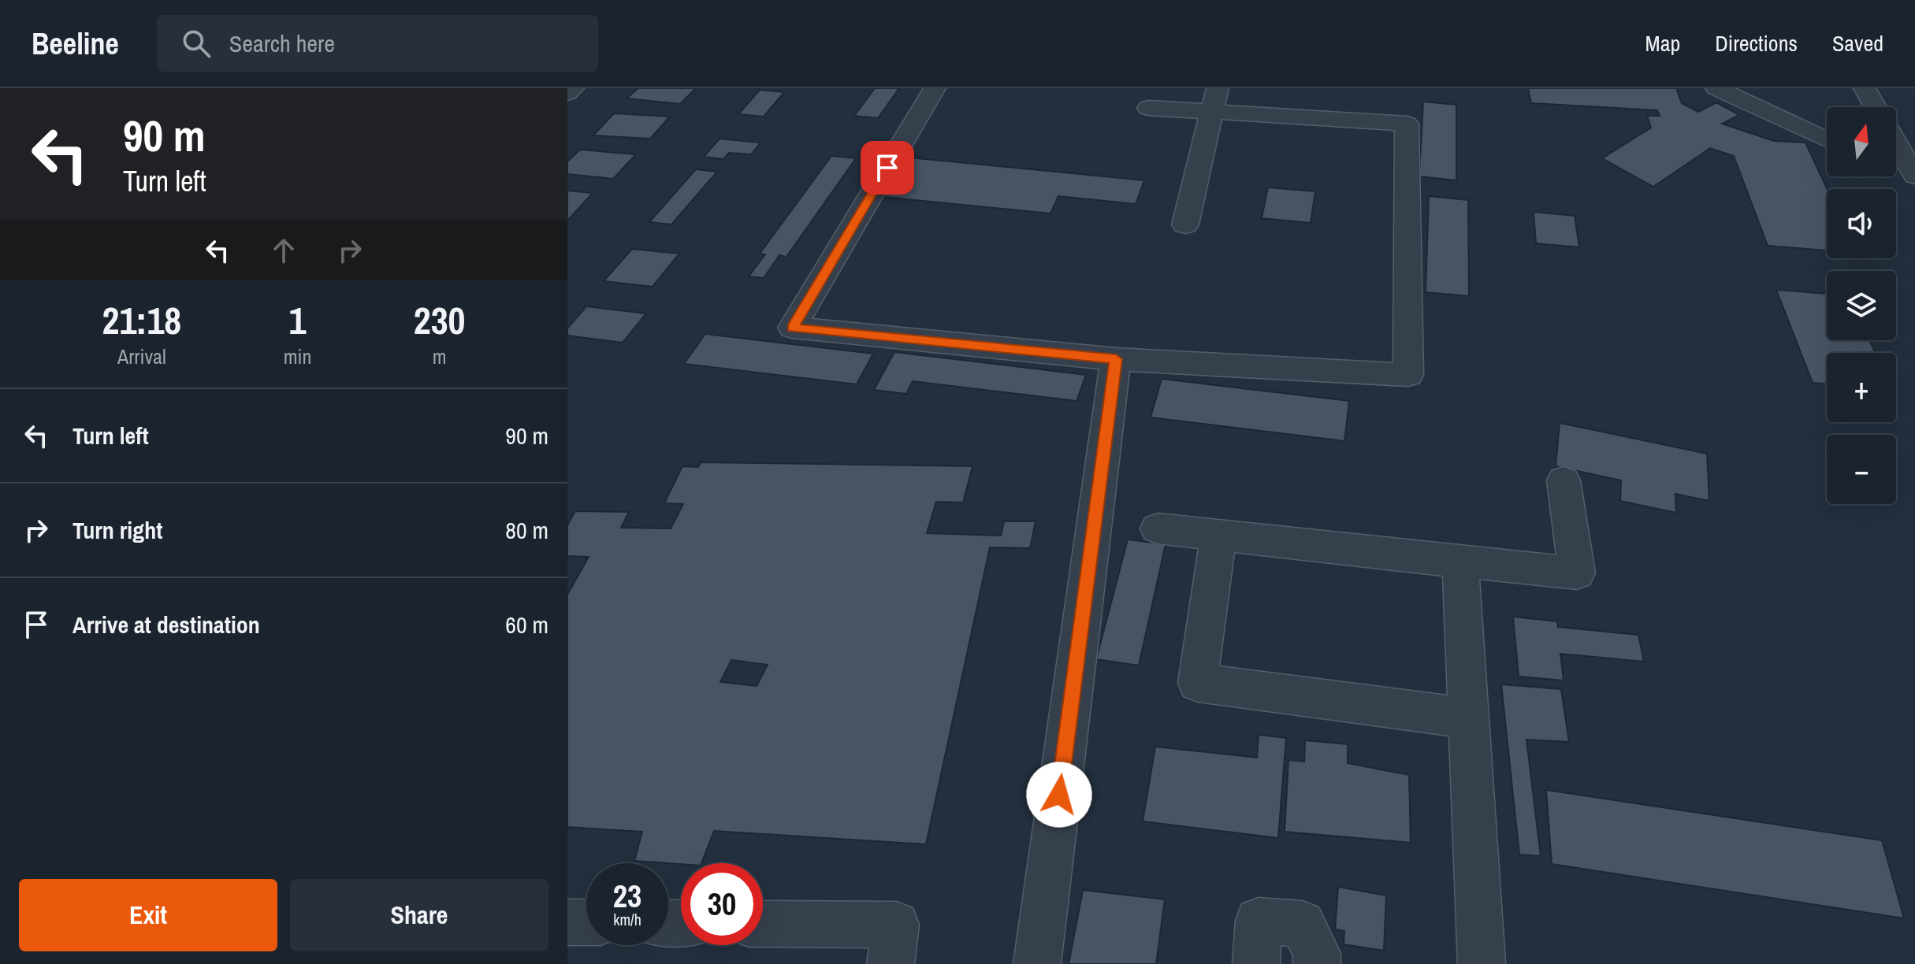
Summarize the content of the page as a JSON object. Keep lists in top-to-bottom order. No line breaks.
{"north":"top","page":{"header":"Beeline","search":"Search here","nav":["Map","Directions","Saved"],"turn":["90 m","Turn left"],"map_buttons":["+","−"],"eta":["21:18","Arrival","1","min","230","m"],"list":[{"name":"Turn left","value":"90 m"},{"name":"Turn right","value":"80 m"},{"name":"Arrive at destination","value":"60 m"}],"speed":"23 km/h","limit":"30","buttons":["Exit","Share"]}}
